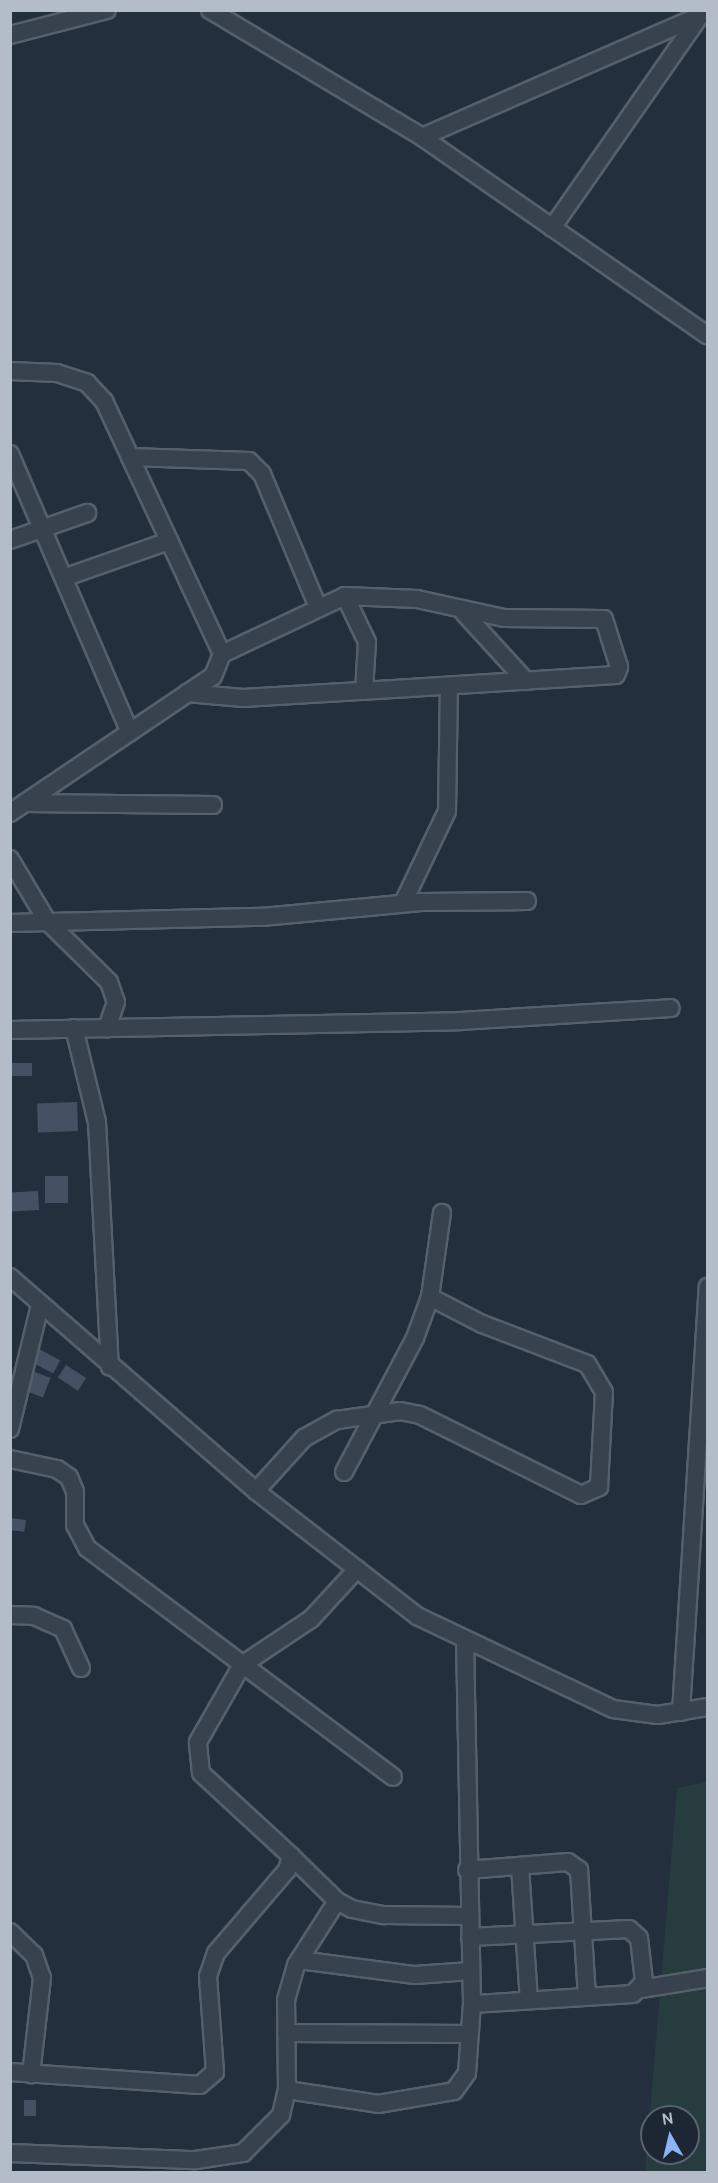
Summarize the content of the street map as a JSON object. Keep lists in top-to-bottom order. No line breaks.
{"north":"top"}
